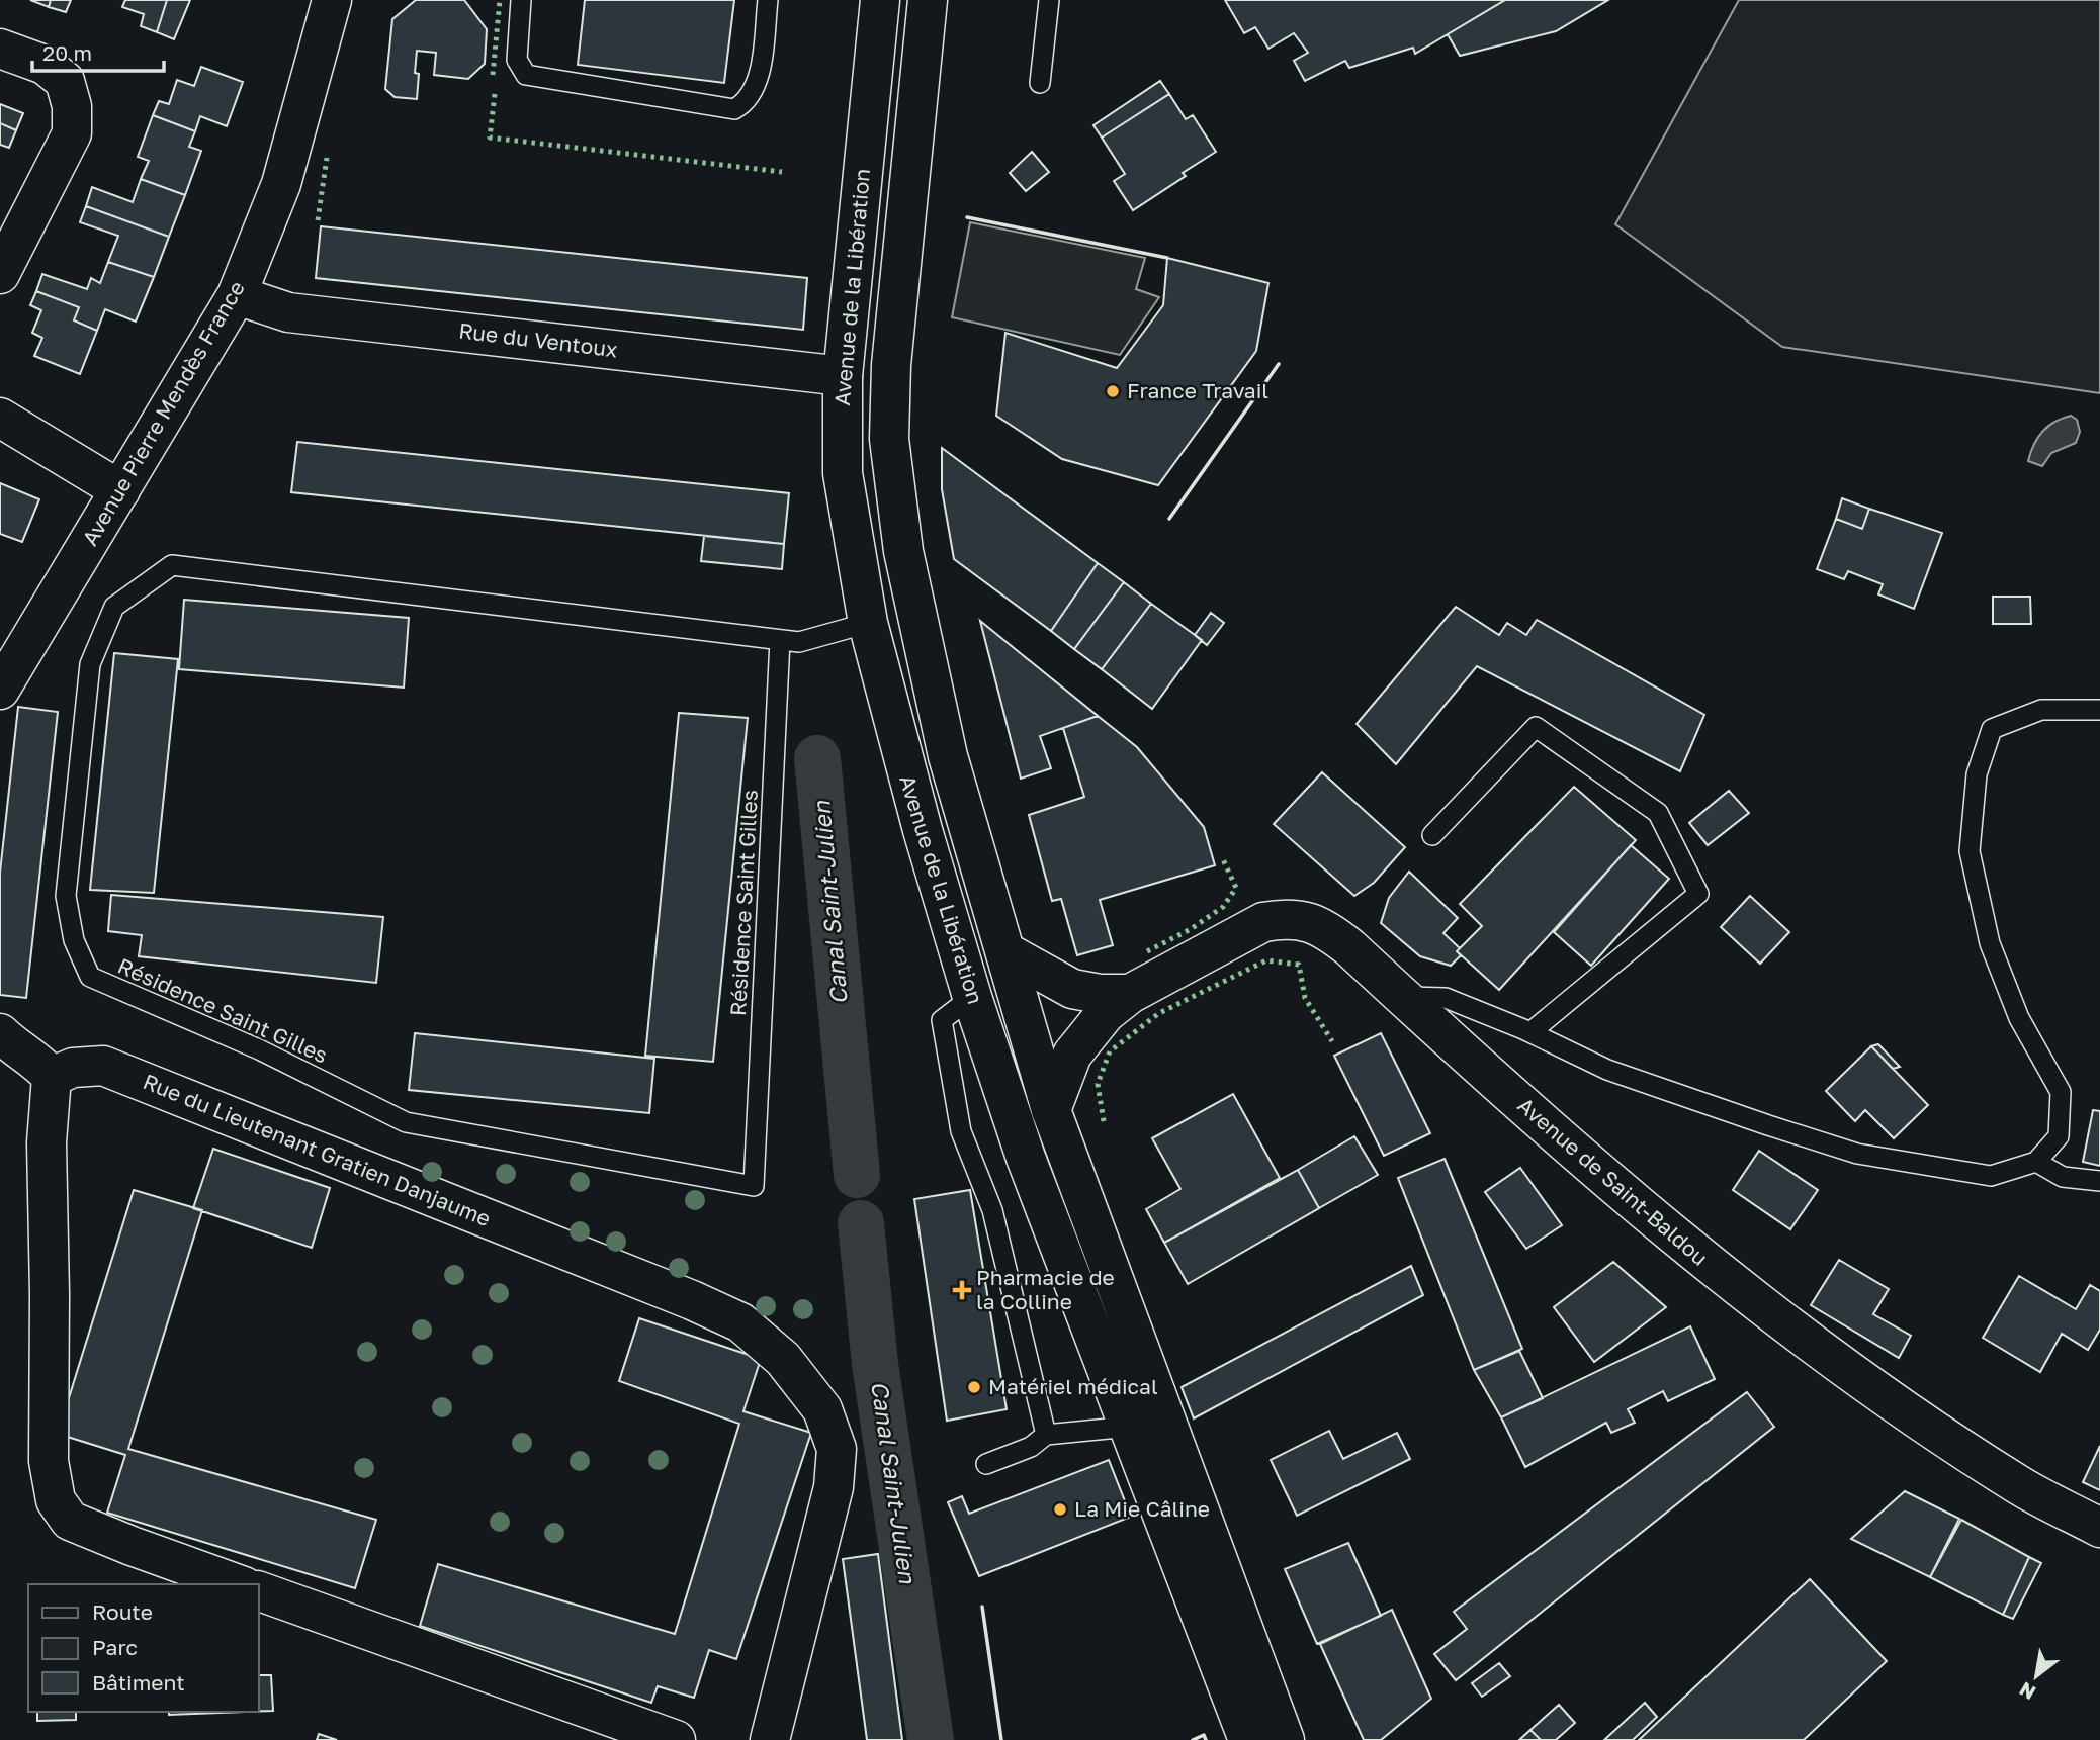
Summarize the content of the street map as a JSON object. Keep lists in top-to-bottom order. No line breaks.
{"streets":{"street":["Avenue de la Libération","Rue du Ventoux","Avenue Pierre Mendès France","Rue du Lieutenant Gratien Danjaume","Avenue de Saint-Baldou"],"lane":["Résidence Saint Gilles"]},"crossings":[["Avenue de la Libération","Rue du Ventoux"],["Avenue de la Libération","Résidence Saint Gilles"],["Avenue de la Libération","Avenue de Saint-Baldou"],["Rue du Ventoux","Avenue Pierre Mendès France"]],"water":["Canal Saint-Julien"],"places":{"other":["France Travail","Matériel médical","La Mie Câline"],"health":["Pharmacie de la Colline"]},"legend":["Route","Parc","Bâtiment"],"scale_bar":"20 m","north":"bottom left"}
